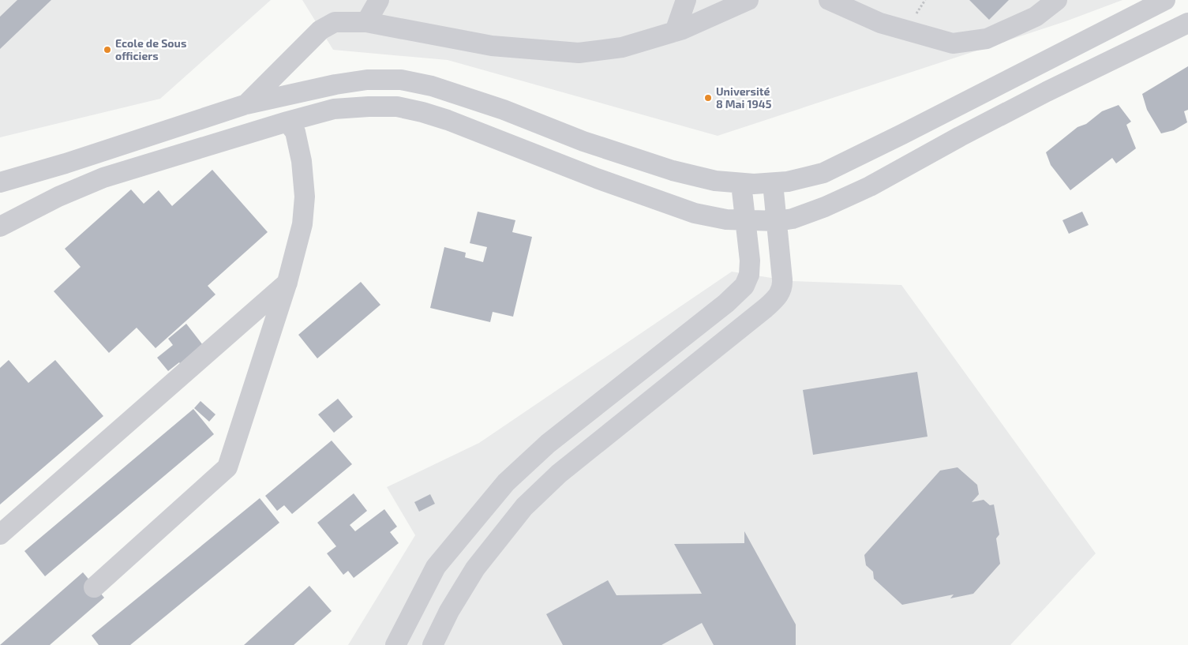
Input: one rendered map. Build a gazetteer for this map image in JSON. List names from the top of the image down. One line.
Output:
{"places":["Ecole de Sous officiers","Université 8 Mai 1945"]}
